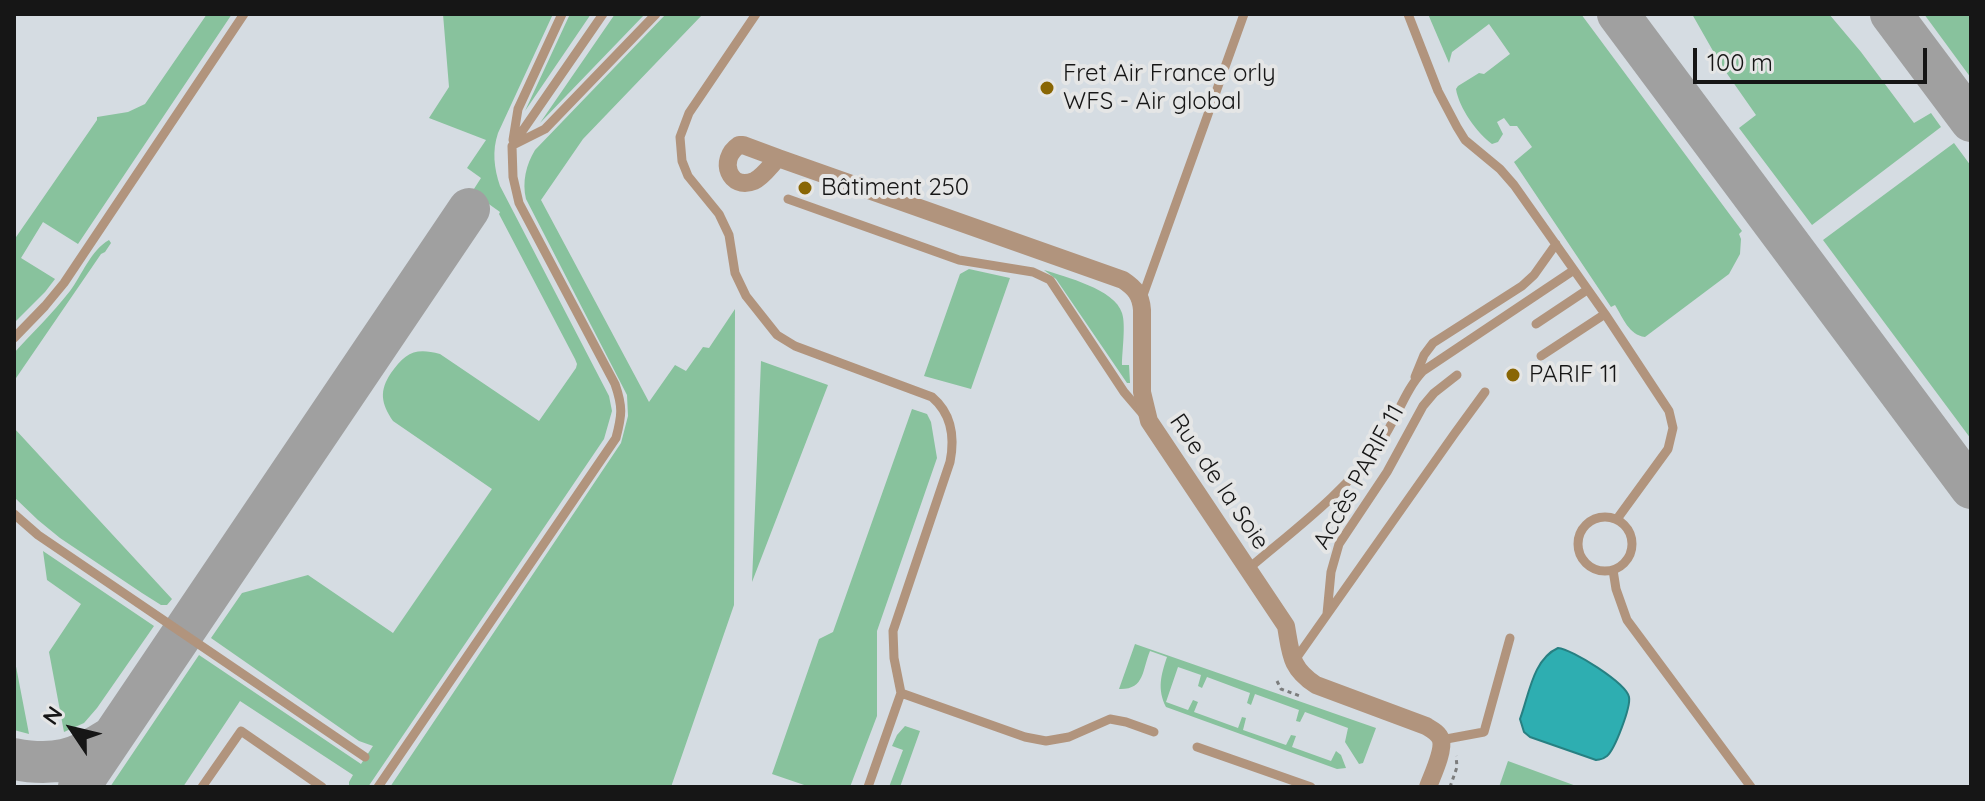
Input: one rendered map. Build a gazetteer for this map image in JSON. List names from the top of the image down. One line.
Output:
{"streets":{"street":["Rue de la Soie"],"lane":["Accès PARIF 11"]},"crossings":[["Accès PARIF 11","Rue de la Soie"]],"places":["Fret Air France orly WFS - Air global","Bâtiment 250","PARIF 11"],"scale_bar":"100 m","north":"top left"}
